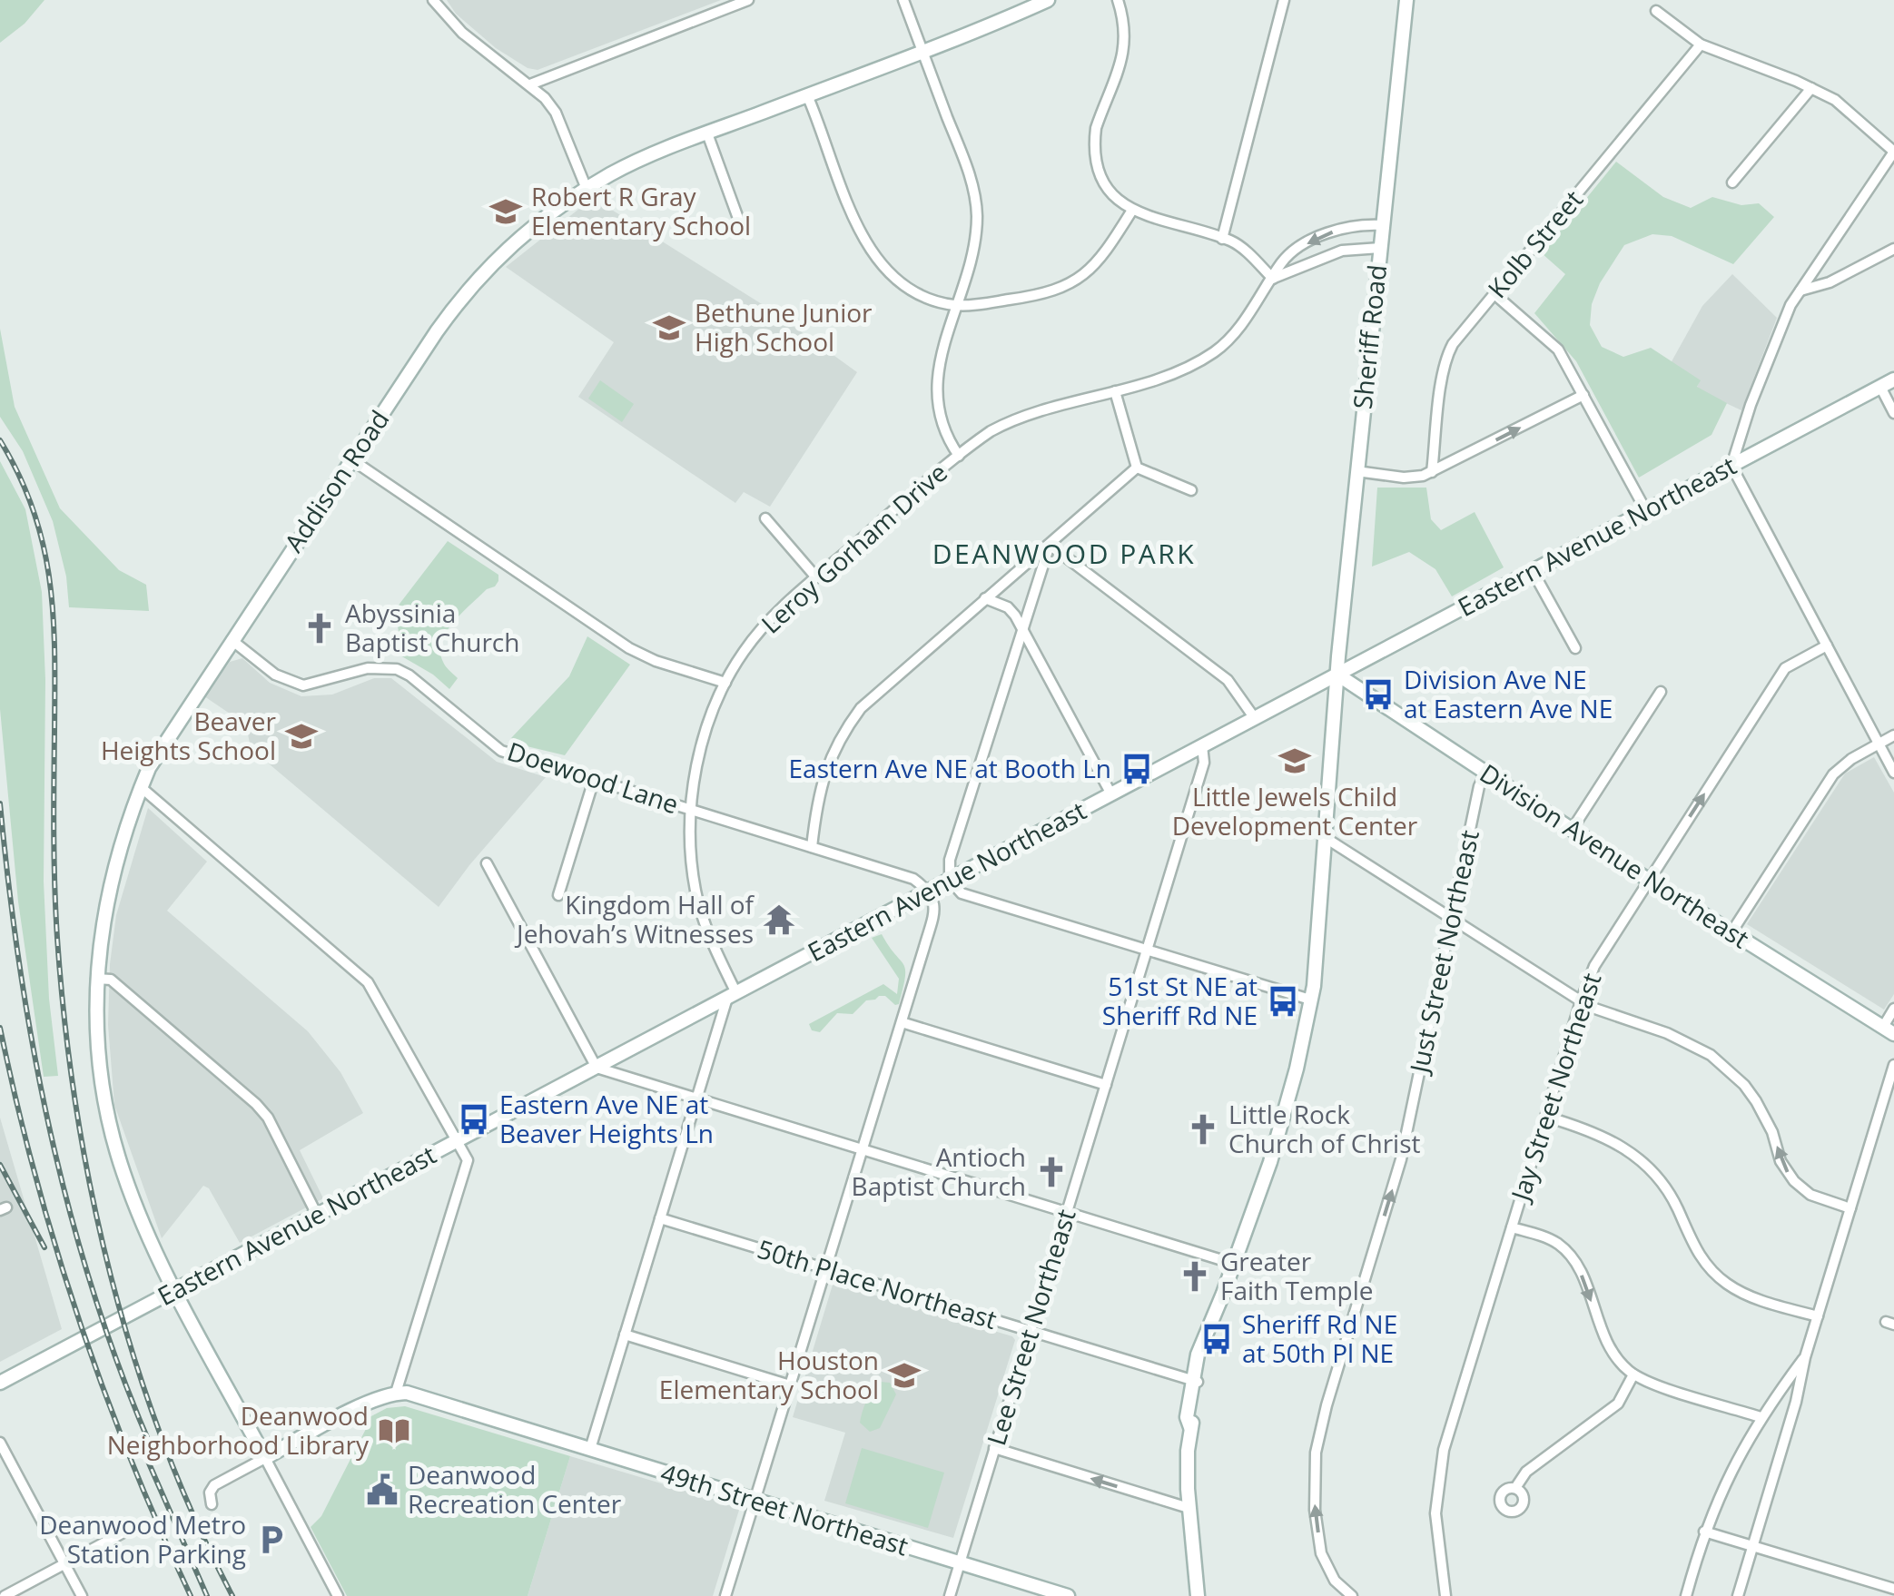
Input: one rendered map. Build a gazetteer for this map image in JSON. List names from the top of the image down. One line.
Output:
{"streets":{"main road":["Sheriff Road","Addison Road","Eastern Avenue Northeast","Division Avenue Northeast","49th Street Northeast"],"street":["Kolb Street","Leroy Gorham Drive","Doewood Lane","Just Street Northeast","Jay Street Northeast","50th Place Northeast","Lee Street Northeast"]},"crossings":[["Sheriff Road","Eastern Avenue Northeast"],["Sheriff Road","Leroy Gorham Drive"],["Sheriff Road","Division Avenue Northeast"],["Sheriff Road","50th Place Northeast"],["Addison Road","Eastern Avenue Northeast"],["Addison Road","Doewood Lane"],["Eastern Avenue Northeast","Leroy Gorham Drive"],["Eastern Avenue Northeast","Doewood Lane"],["Eastern Avenue Northeast","Division Avenue Northeast"],["Eastern Avenue Northeast","Lee Street Northeast"],["Leroy Gorham Drive","Doewood Lane"],["Division Avenue Northeast","Just Street Northeast"],["Division Avenue Northeast","Jay Street Northeast"],["50th Place Northeast","Lee Street Northeast"],["Lee Street Northeast","49th Street Northeast"]],"one_way":["Just Street Northeast"],"districts":["DEANWOOD PARK"],"places":{"school or university":["Robert R Gray Elementary School","Bethune Junior High School","Beaver Heights School","Little Jewels Child Development Center","Houston Elementary School"],"church":["Abyssinia Baptist Church","Little Rock Church of Christ","Antioch Baptist Church","Greater Faith Temple"],"bus stop":["Division Ave NE at Eastern Ave NE","Eastern Ave NE at Booth Ln","51st St NE at Sheriff Rd NE","Eastern Ave NE at Beaver Heights Ln","Sheriff Rd NE at 50th Pl NE"],"temple":["Kingdom Hall of Jehovah’s Witnesses"],"library":["Deanwood Neighborhood Library"],"public building":["Deanwood Recreation Center"],"parking":["Deanwood Metro Station Parking"]}}
